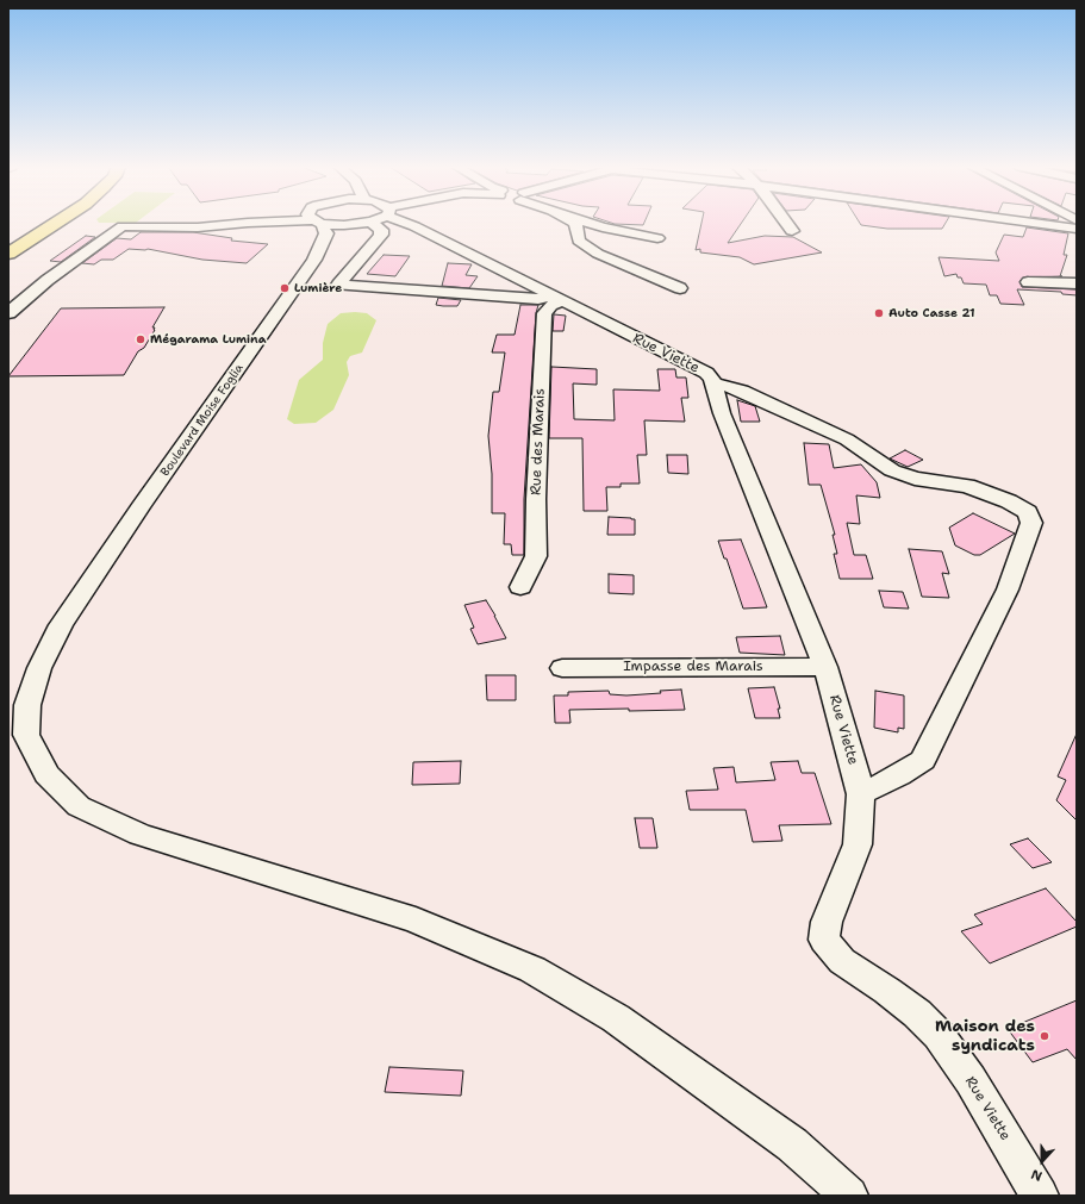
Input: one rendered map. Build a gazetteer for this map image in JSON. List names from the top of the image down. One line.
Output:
{"streets":{"street":["Rue Viette","Boulevard Moise Foglia","Rue des Marais","Impasse des Marais"]},"crossings":[["Rue Viette","Rue des Marais"],["Rue Viette","Impasse des Marais"]],"places":["Lumière","Auto Casse 21","Mégarama Lumina","Maison des syndicats"],"north":"bottom"}
